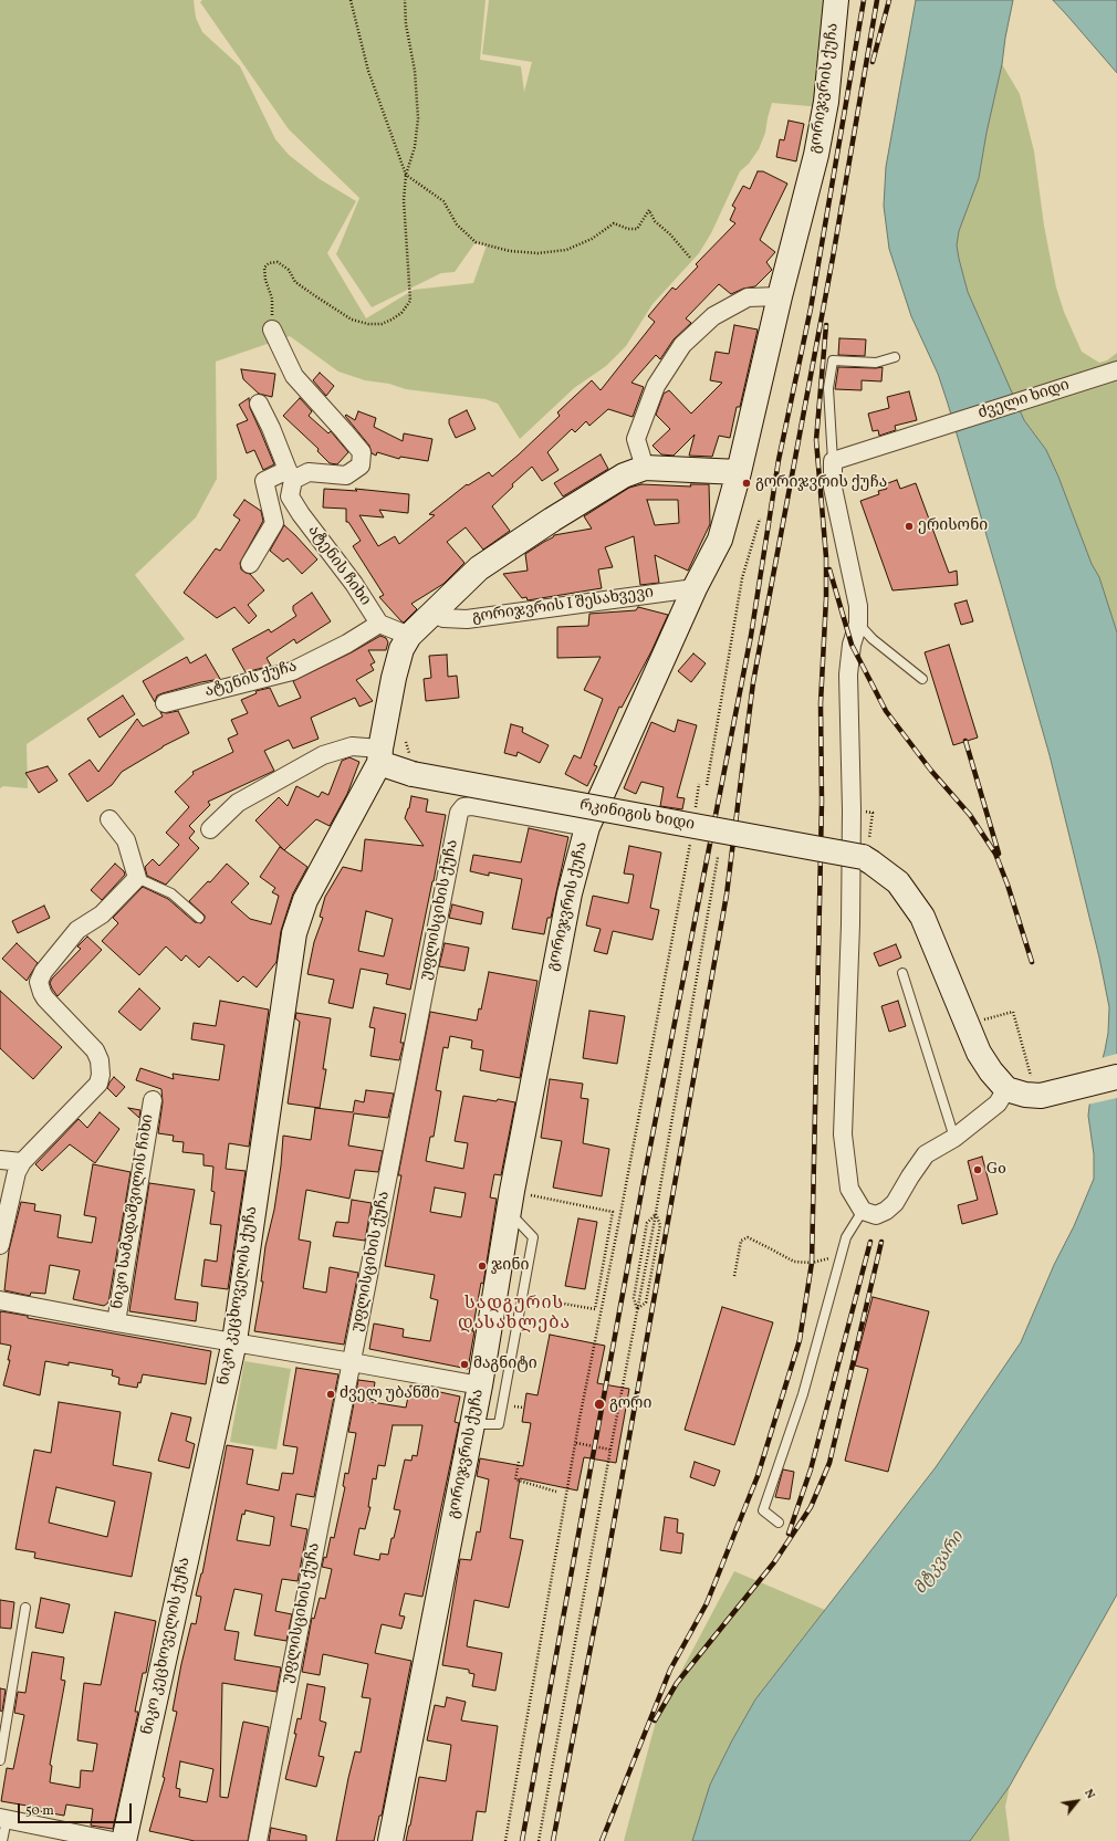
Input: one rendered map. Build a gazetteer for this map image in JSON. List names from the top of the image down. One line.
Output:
{"streets":{"main road":["გორიჯვრის ქუჩა","რკინიგის ხიდი","ნიკო კეცხოველის ქუჩა"],"street":["ძველი ხიდი","ატენის ჩიხი","გორიჯვრის I შესახვევი","ატენის ქუჩა","უფლისციხის ქუჩა","ნიკო სამადაშვილის ჩიხი"]},"crossings":[["გორიჯვრის ქუჩა","გორიჯვრის I შესახვევი"],["გორიჯვრის ქუჩა","უფლისციხის ქუჩა"],["გორიჯვრის ქუჩა","ნიკო კეცხოველის ქუჩა"],["ატენის ჩიხი","ატენის ქუჩა"],["ატენის ჩიხი","ნიკო კეცხოველის ქუჩა"],["გორიჯვრის I შესახვევი","ნიკო კეცხოველის ქუჩა"],["რკინიგის ხიდი","ნიკო კეცხოველის ქუჩა"]],"districts":["სადგურის დასახლება"],"water":["მტკვარი"],"places":["გორიჯვრის ქუჩა","ერისონი","Go","ჯინი","მაგნიტი","ძველ უბანში","გორი"],"scale_bar":"50 m","north":"top right"}
